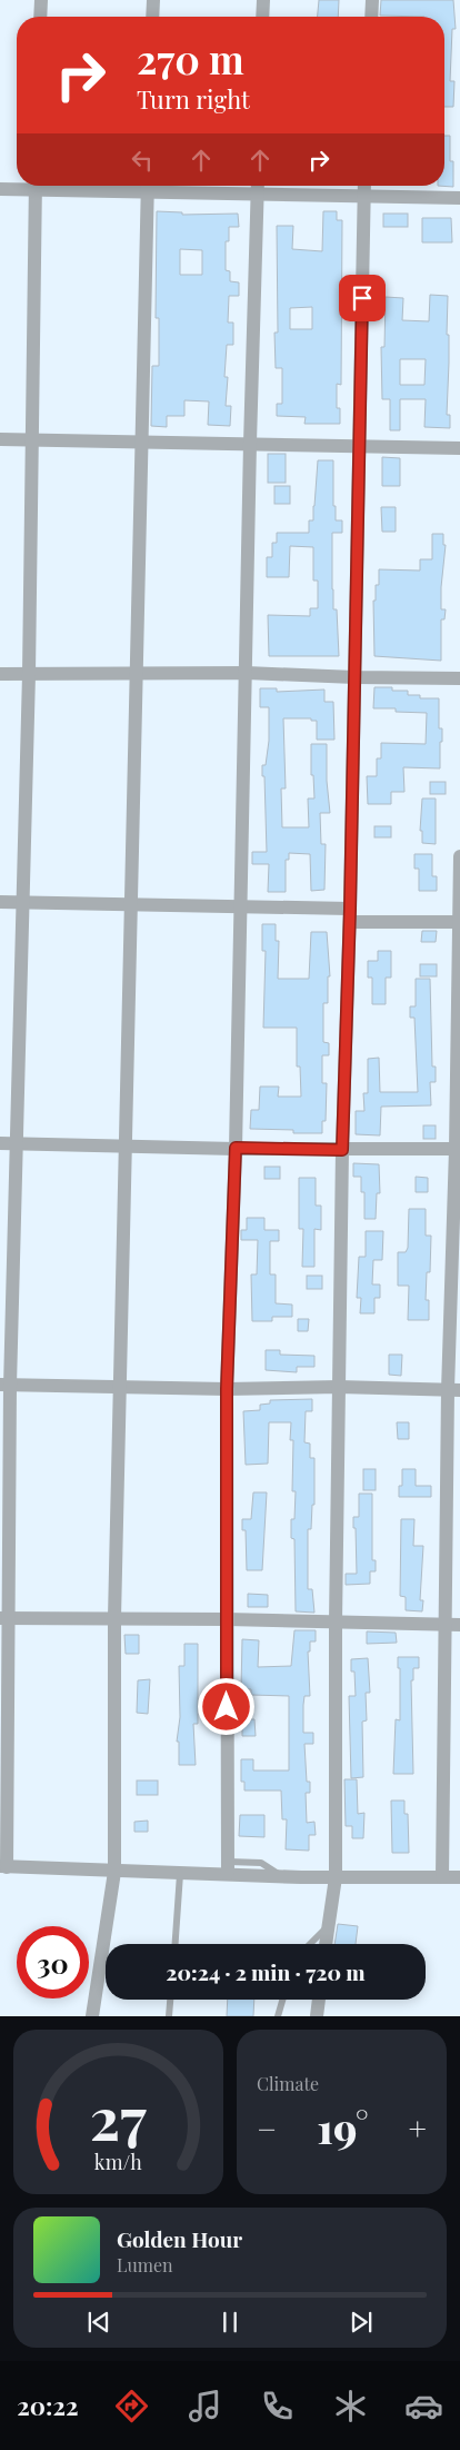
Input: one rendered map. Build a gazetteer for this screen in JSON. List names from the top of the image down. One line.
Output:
{"page":{"turn":["270 m","Turn right"],"limit":"30","trip":"20:24 · 2 min · 720 m","tile":"Climate","heat":["−","19°","+"],"song":["Golden Hour","Lumen"],"tabs":"20:22","gauge":["27","km/h"]}}
